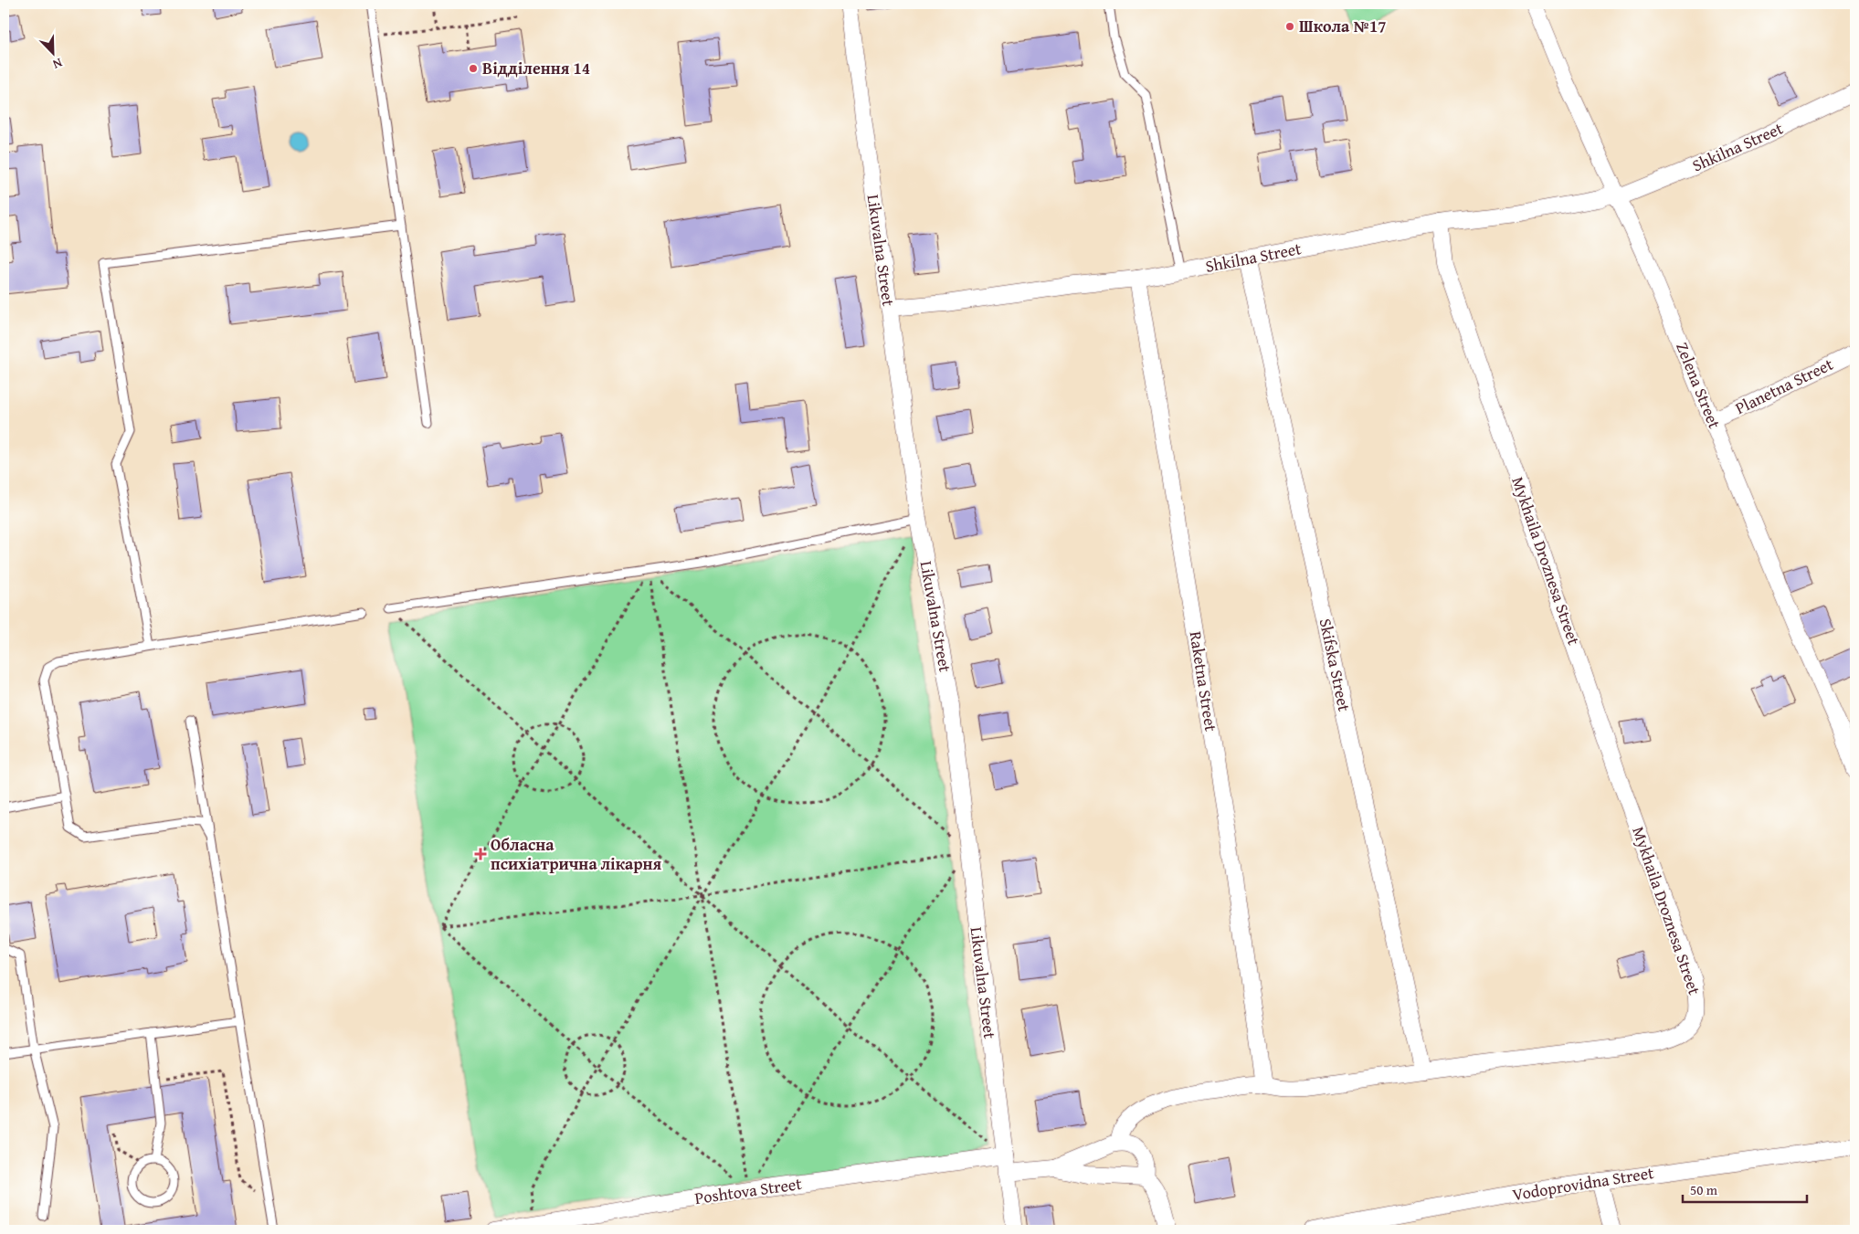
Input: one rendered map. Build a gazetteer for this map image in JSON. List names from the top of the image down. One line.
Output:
{"streets":{"street":["Shkilna Street","Likuvalna Street","Zelena Street","Planetna Street","Mykhaila Droznesa Street","Skifska Street","Raketna Street","Vodoprovidna Street","Poshtova Street"]},"crossings":[["Shkilna Street","Likuvalna Street"],["Shkilna Street","Zelena Street"],["Shkilna Street","Mykhaila Droznesa Street"],["Shkilna Street","Skifska Street"],["Shkilna Street","Raketna Street"],["Likuvalna Street","Poshtova Street"],["Zelena Street","Planetna Street"],["Mykhaila Droznesa Street","Skifska Street"],["Mykhaila Droznesa Street","Raketna Street"]],"places":{"other":["Школа №17","Відділення 14"],"health":["Обласна психіатрична лікарня"]},"scale_bar":"50 m","north":"bottom right"}
